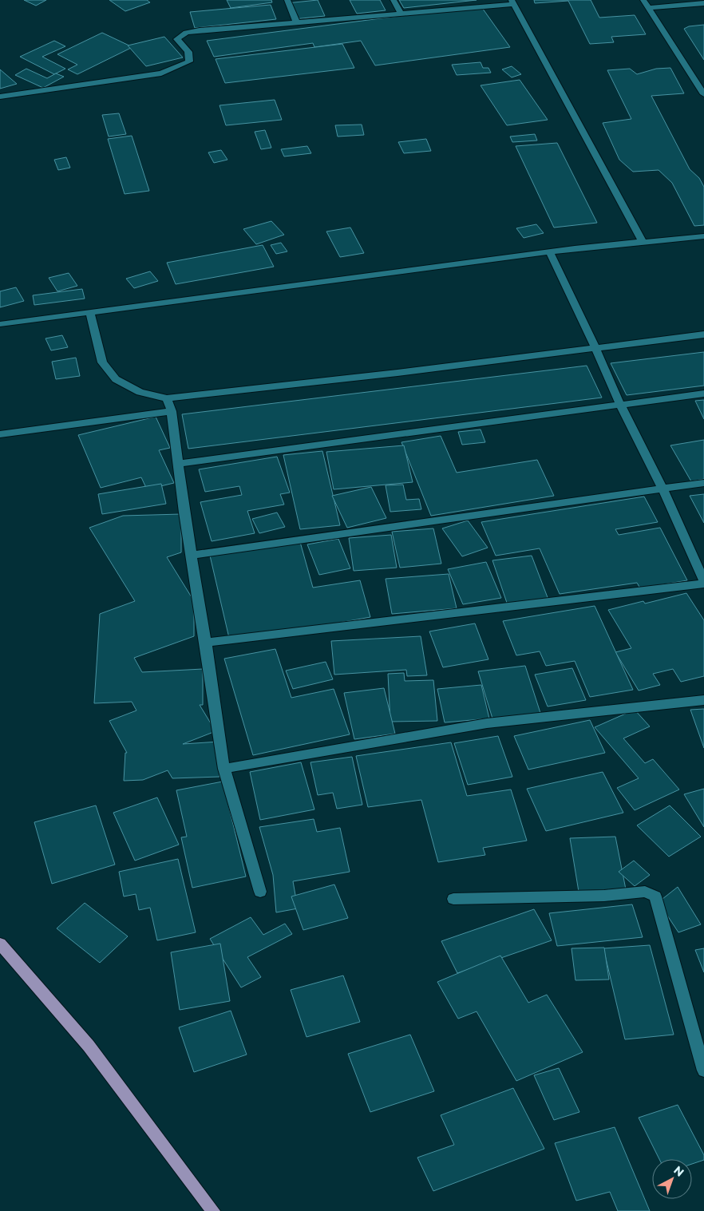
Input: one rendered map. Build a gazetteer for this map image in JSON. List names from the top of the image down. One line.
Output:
{"north":"top right"}
